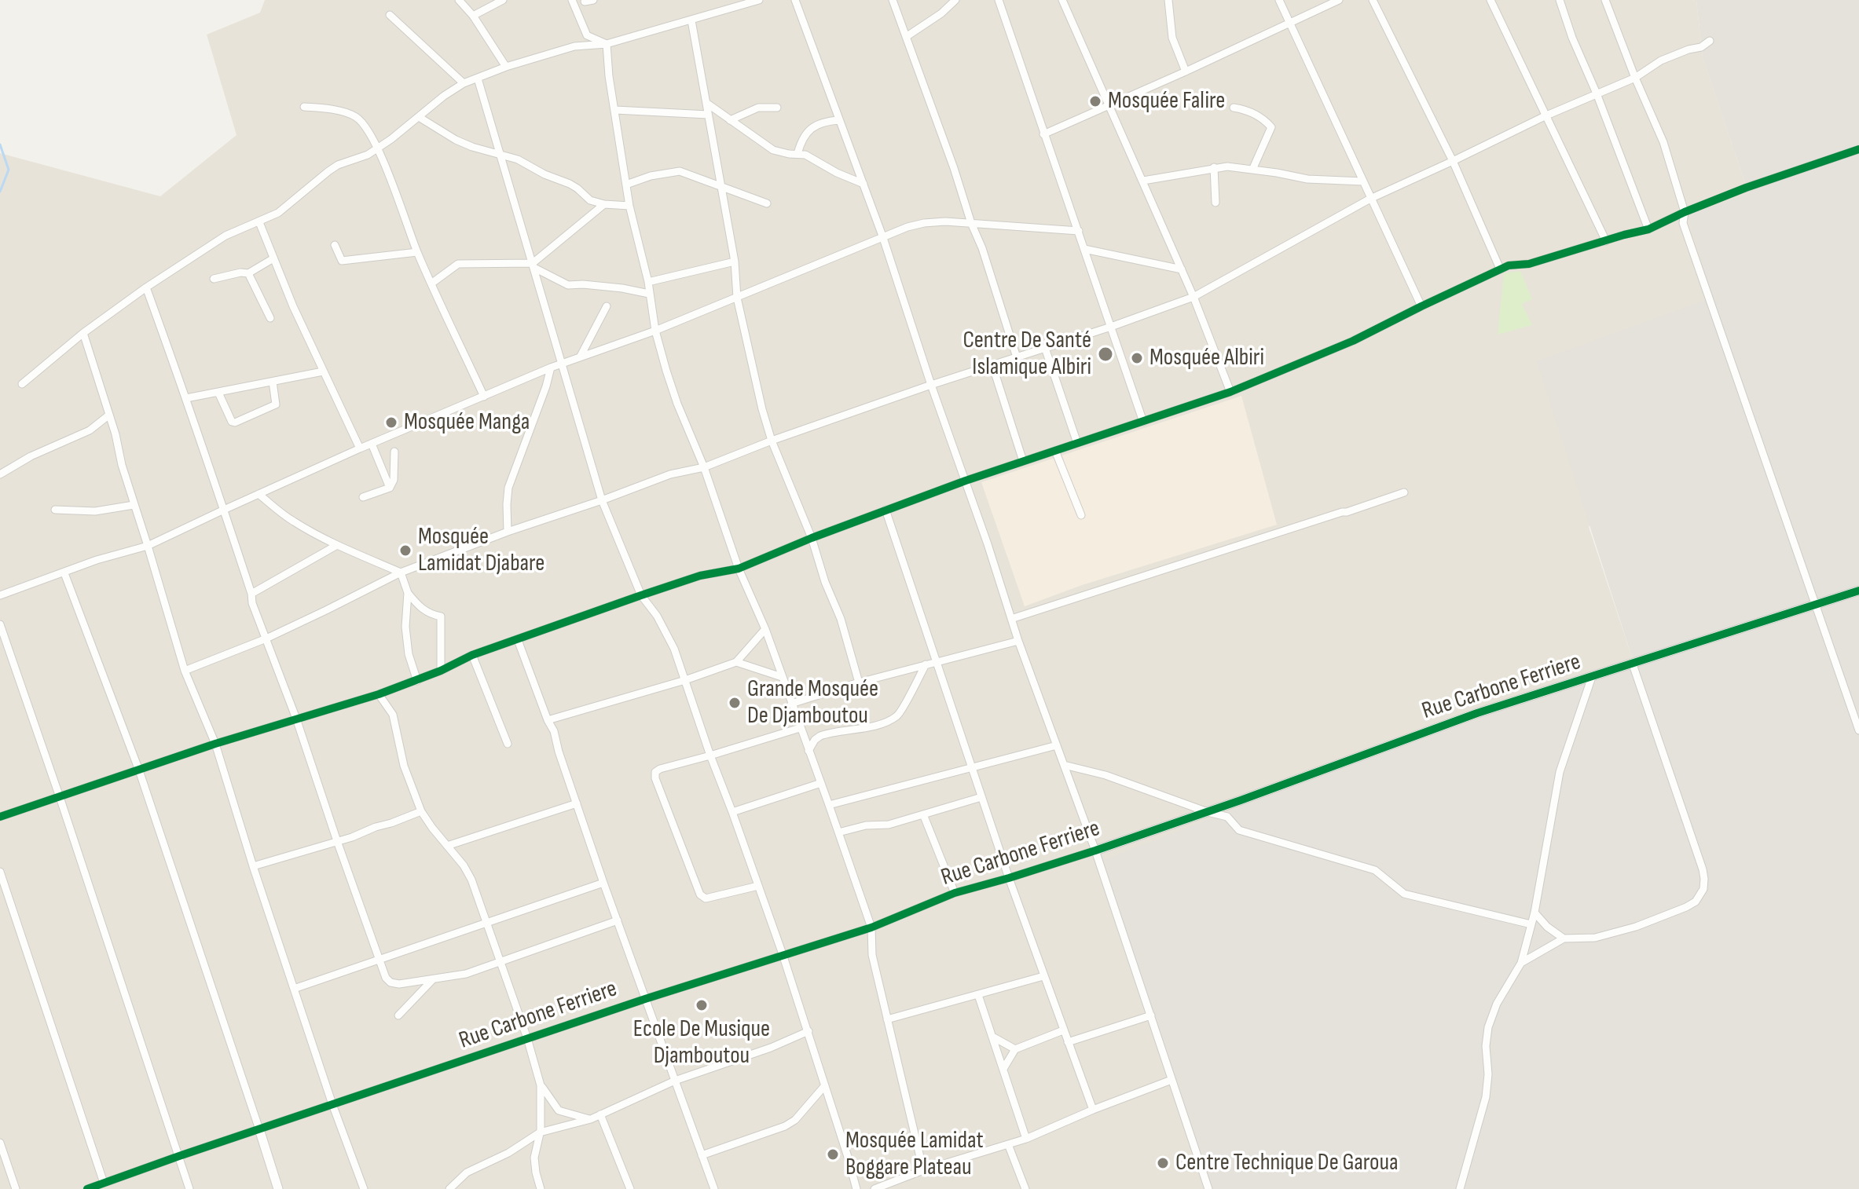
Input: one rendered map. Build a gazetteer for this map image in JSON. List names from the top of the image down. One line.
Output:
{"streets":{"street":["Rue Carbone Ferriere"]},"places":["Mosquée Falire","Centre De Santé Islamique Albiri","Mosquée Albiri","Mosquée Manga","Mosquée Lamidat Djabare","Grande Mosquée De Djamboutou","Ecole De Musique Djamboutou","Mosquée Lamidat Boggare Plateau","Centre Technique De Garoua"]}
